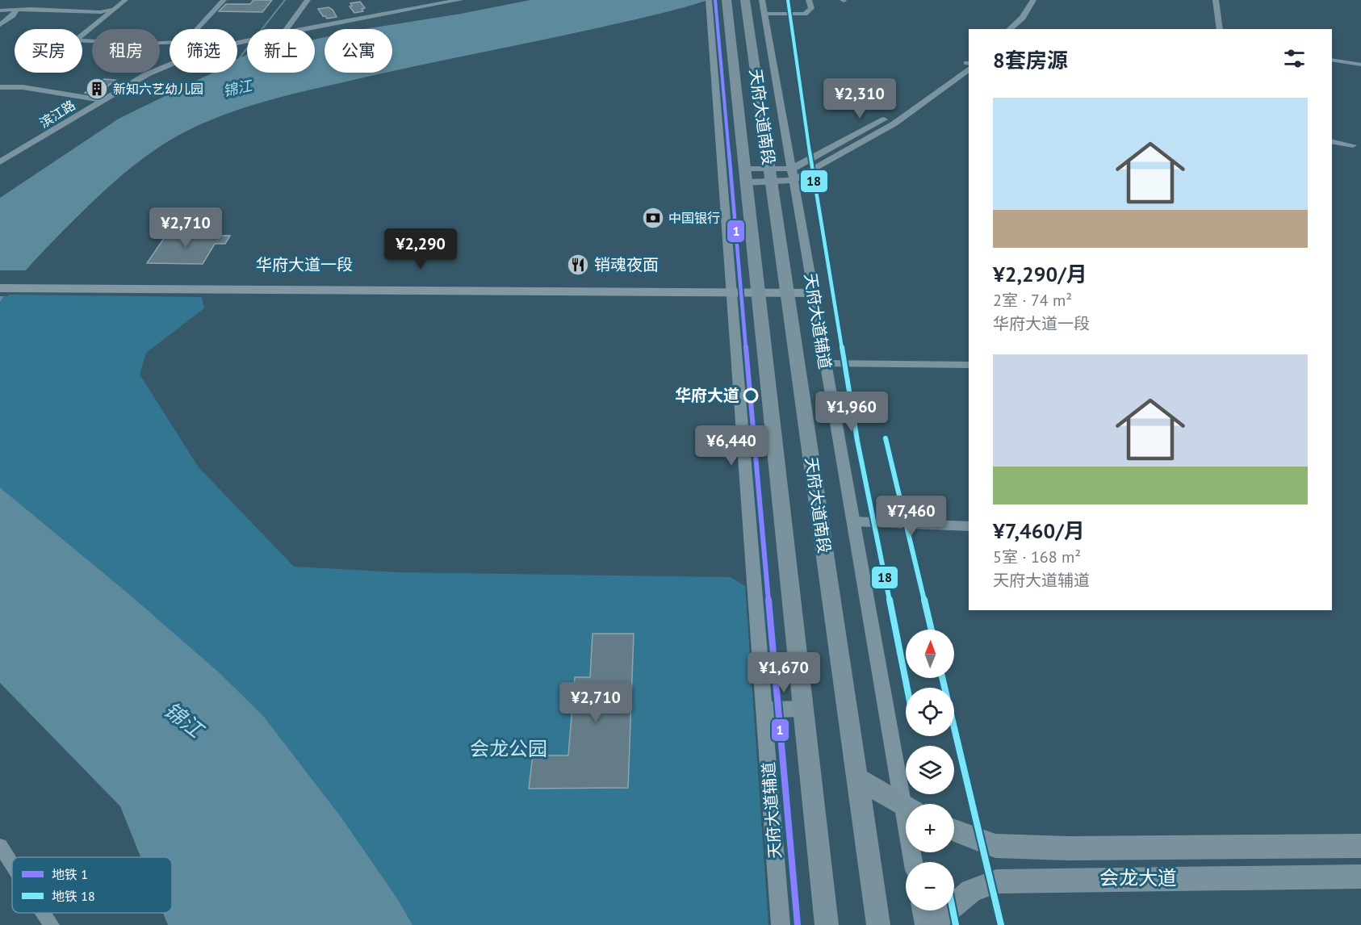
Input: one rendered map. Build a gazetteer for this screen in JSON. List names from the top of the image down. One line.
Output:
{"streets":{"main road":["天府大道南段","会龙大道"],"street":["滨江路","天府大道辅道"]},"water":["锦江"],"parks":["会龙公园"],"places":{"building":["新知六艺幼儿园"],"bank":["中国银行"],"restaurant":["销魂夜面"],"other":["华府大道"]},"lines":["metro line 1","metro line 18"],"legend":["地铁 1","地铁 18"],"north":"top","page":{"chip":["买房","租房","筛选","新上","公寓"],"heading":"8套房源","price":["¥2,310","¥2,710","¥2,290","¥1,960","¥6,440","¥7,460","¥1,670","¥2,710"],"list":[{"name":"¥2,290/月","note":"2室 · 74 m² · 华府大道一段"},{"name":"¥7,460/月","note":"5室 · 168 m² · 天府大道辅道"}],"map_buttons":["+","−"]}}
